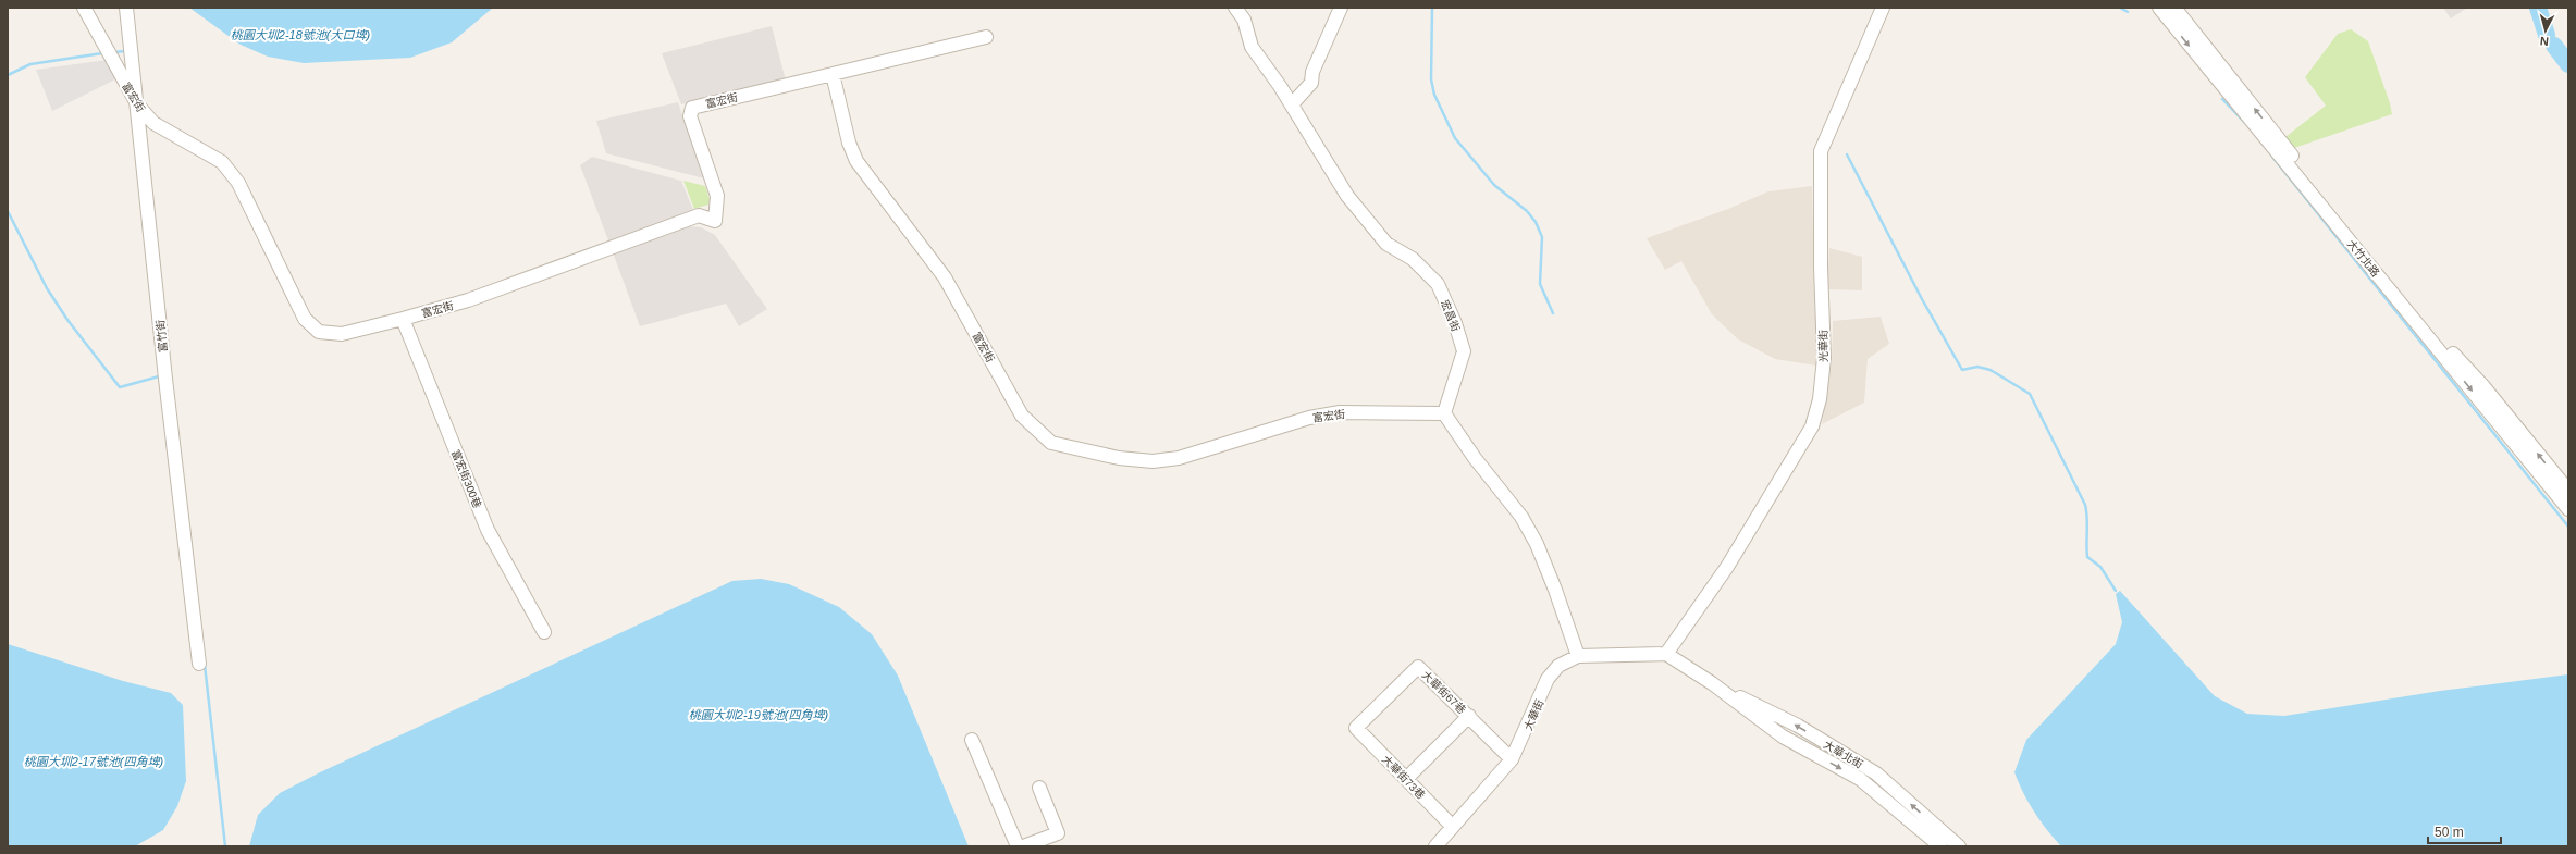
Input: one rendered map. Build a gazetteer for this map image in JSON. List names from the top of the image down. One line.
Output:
{"streets":{"street":["富宏街","大竹北路","宏昌街","富竹街","光華街","富宏街300巷","大華街67巷","大華街","大華北街","大華街73巷"]},"crossings":[["富宏街","宏昌街"],["富宏街","富竹街"],["富宏街","富宏街300巷"],["光華街","大華街"],["光華街","大華北街"],["大華街67巷","大華街"],["大華街67巷","大華街73巷"],["大華街","大華北街"],["大華街","大華街73巷"]],"water":["桃園大圳2-18號池(大口埤)","桃園大圳2-19號池(四角埤)","桃園大圳2-17號池(四角埤)"],"scale_bar":"50 m","north":"bottom"}
